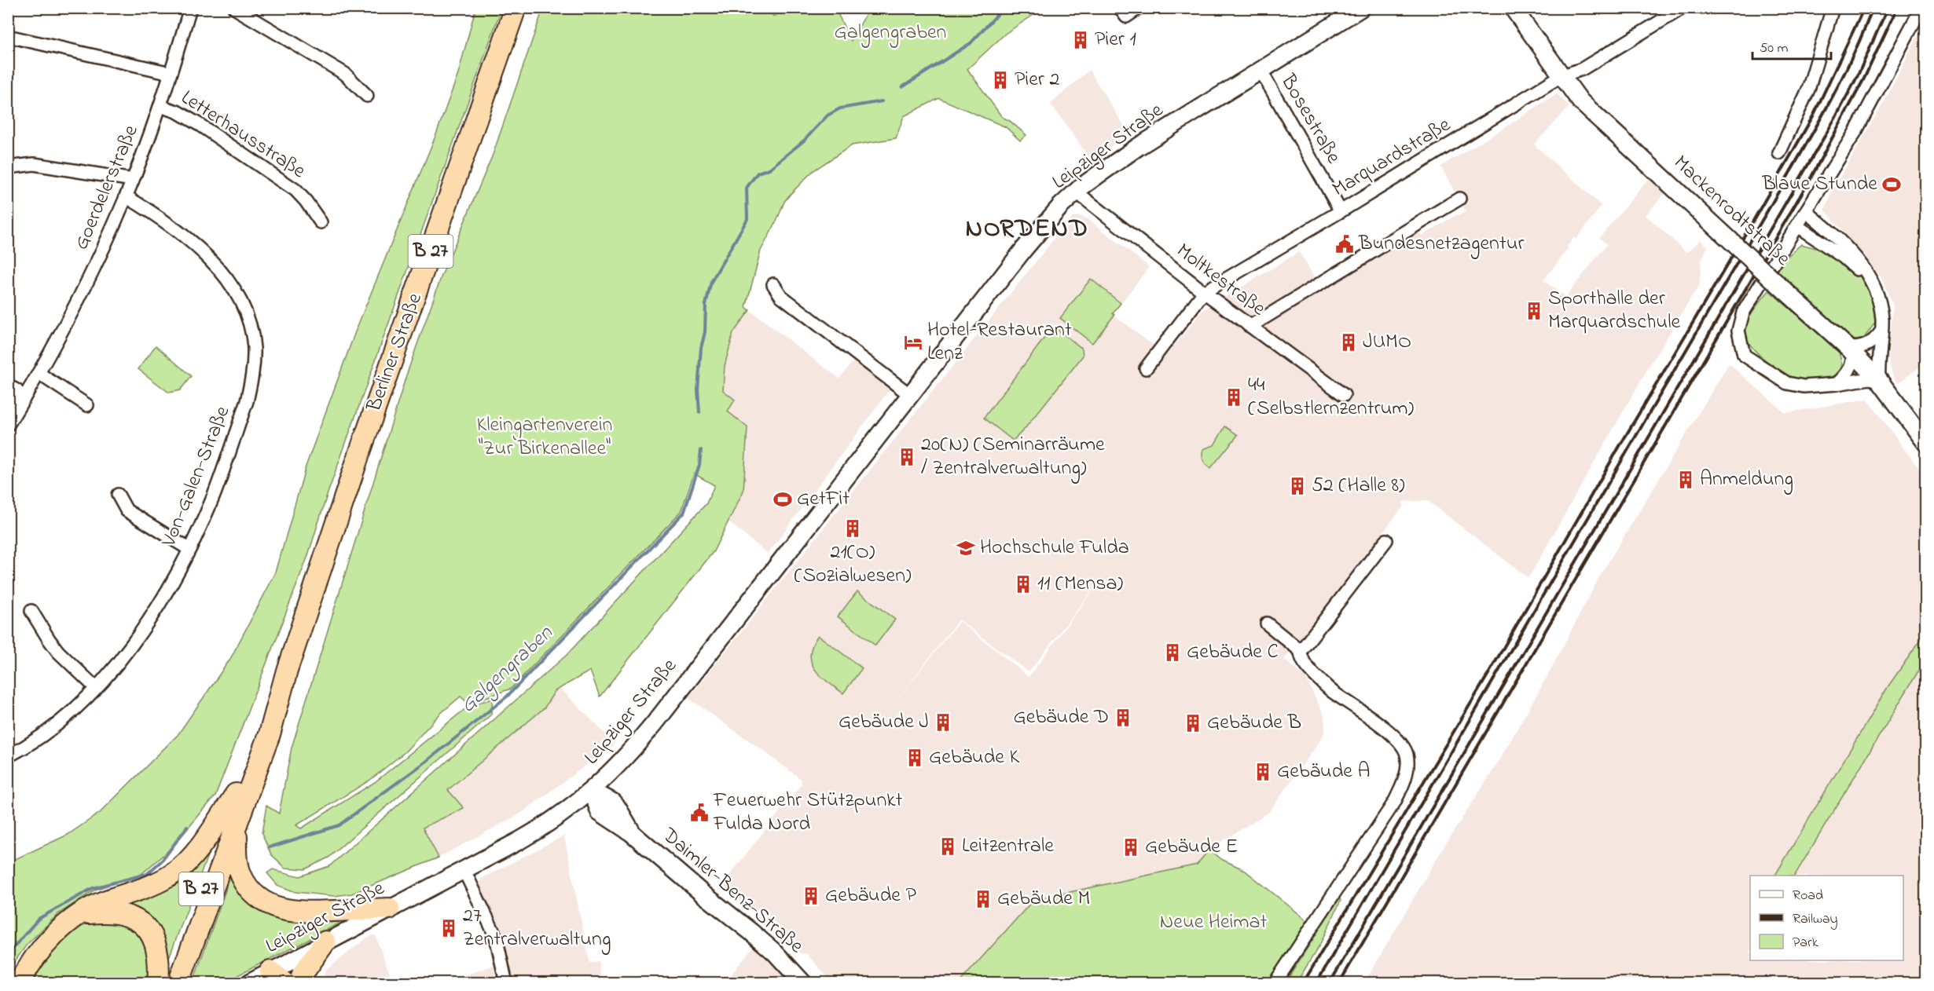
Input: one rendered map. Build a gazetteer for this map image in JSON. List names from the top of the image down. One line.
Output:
{"streets":{"highway":["B 27","Berliner Straße"],"main road":["Leipziger Straße","Mackenrodtstraße","Daimler-Benz-Straße"],"street":["Bosestraße","Letterhausstraße","Marquardstraße","Goerdelerstraße","Moltkestraße","Von-Galen-Straße"]},"crossings":[["Bosestraße","Leipziger Straße"],["Bosestraße","Marquardstraße"],["Letterhausstraße","Goerdelerstraße"],["Leipziger Straße","Moltkestraße"],["Leipziger Straße","Daimler-Benz-Straße"],["Marquardstraße","Mackenrodtstraße"],["Marquardstraße","Moltkestraße"],["Goerdelerstraße","Von-Galen-Straße"],["B 27","Berliner Straße"]],"districts":["NORDEND"],"water":["Galgengraben"],"parks":["Galgengraben","Kleingartenverein \"Zur Birkenallee\"","Neue Heimat"],"places":{"building":["Pier 1","Pier 2","Sporthalle der Marquardschule","JUMO","44 (Selbstlernzentrum)","20(N) (Seminarräume / Zentralverwaltung)","Anmeldung","52 (Halle 8)","21(O) (Sozialwesen)","11 (Mensa)","Gebäude C","Gebäude D","Gebäude J","Gebäude B","Gebäude K","Gebäude A","Leitzentrale","Gebäude E","Gebäude P","Gebäude M","27 Zentralverwaltung"],"sports":["Blaue Stunde","GetFit"],"public building":["Bundesnetzagentur","Feuerwehr Stützpunkt Fulda Nord"],"hotel":["Hotel-Restaurant Lenz"],"school or university":["Hochschule Fulda"]},"legend":["Road","Railway","Park"],"scale_bar":"50 m"}
